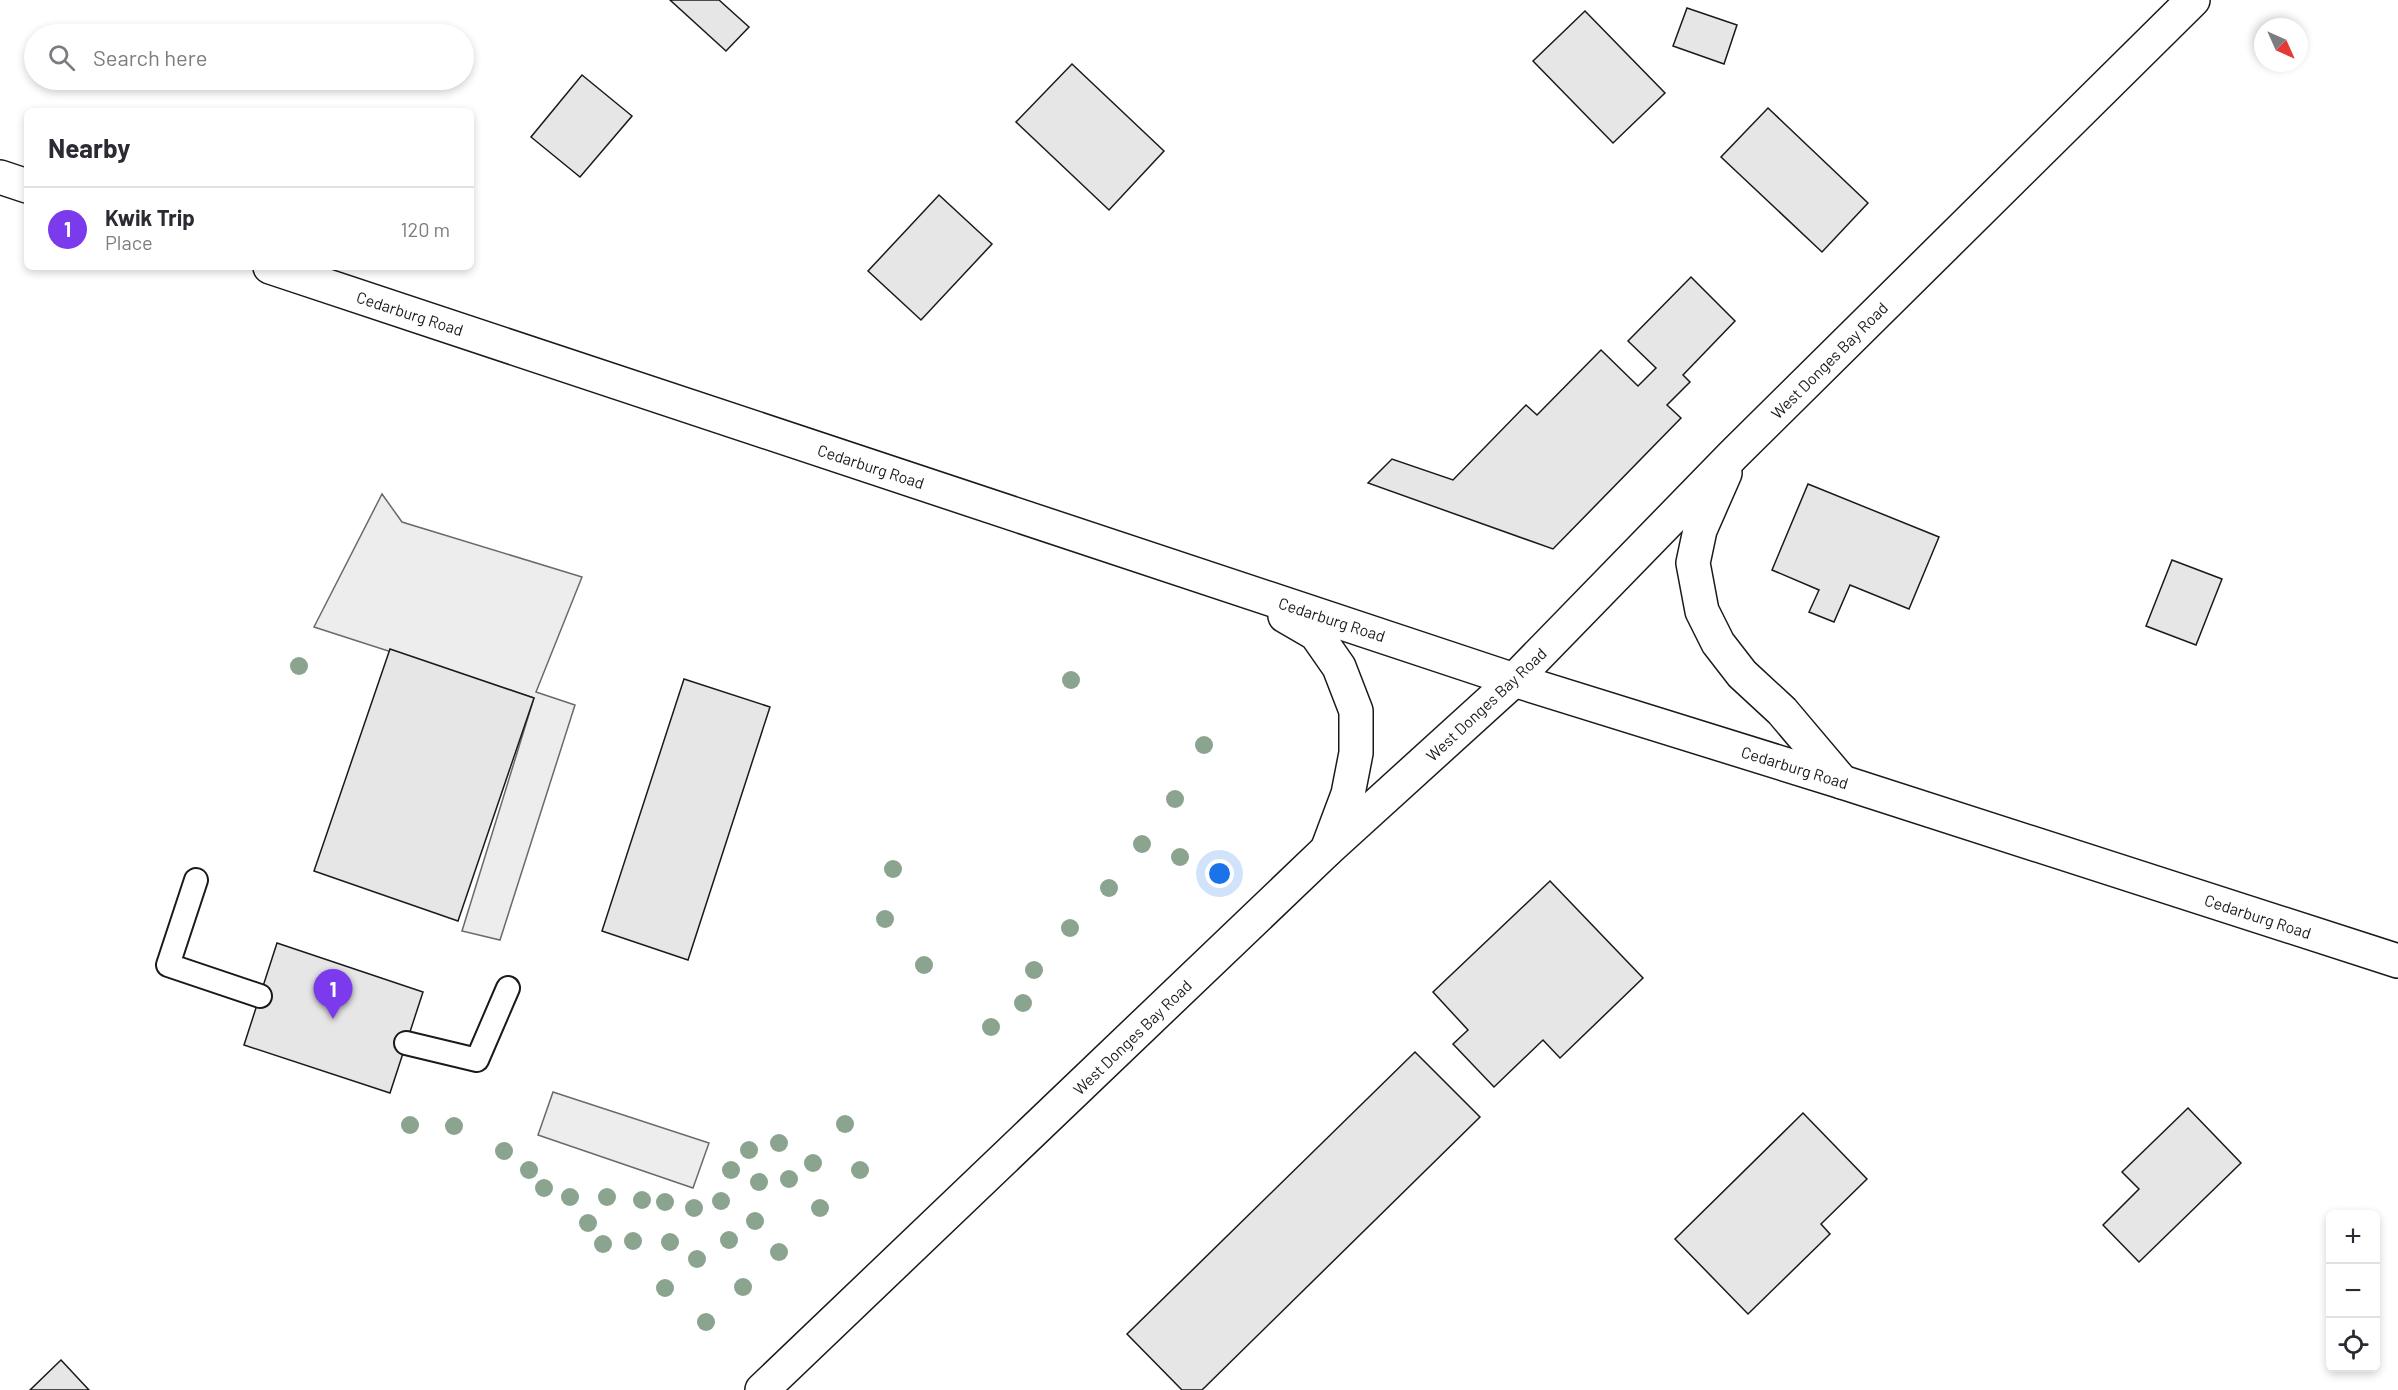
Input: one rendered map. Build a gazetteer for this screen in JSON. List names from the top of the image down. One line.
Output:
{"streets":{"main road":["Cedarburg Road","West Donges Bay Road"]},"crossings":[["Cedarburg Road","West Donges Bay Road"]],"north":"bottom right","page":{"search":"Search here","heading":"Nearby","list":[{"mark":"1","name":"Kwik Trip","note":"Place","value":"120 m"}],"pins":"1","map_buttons":["+","−"]}}
